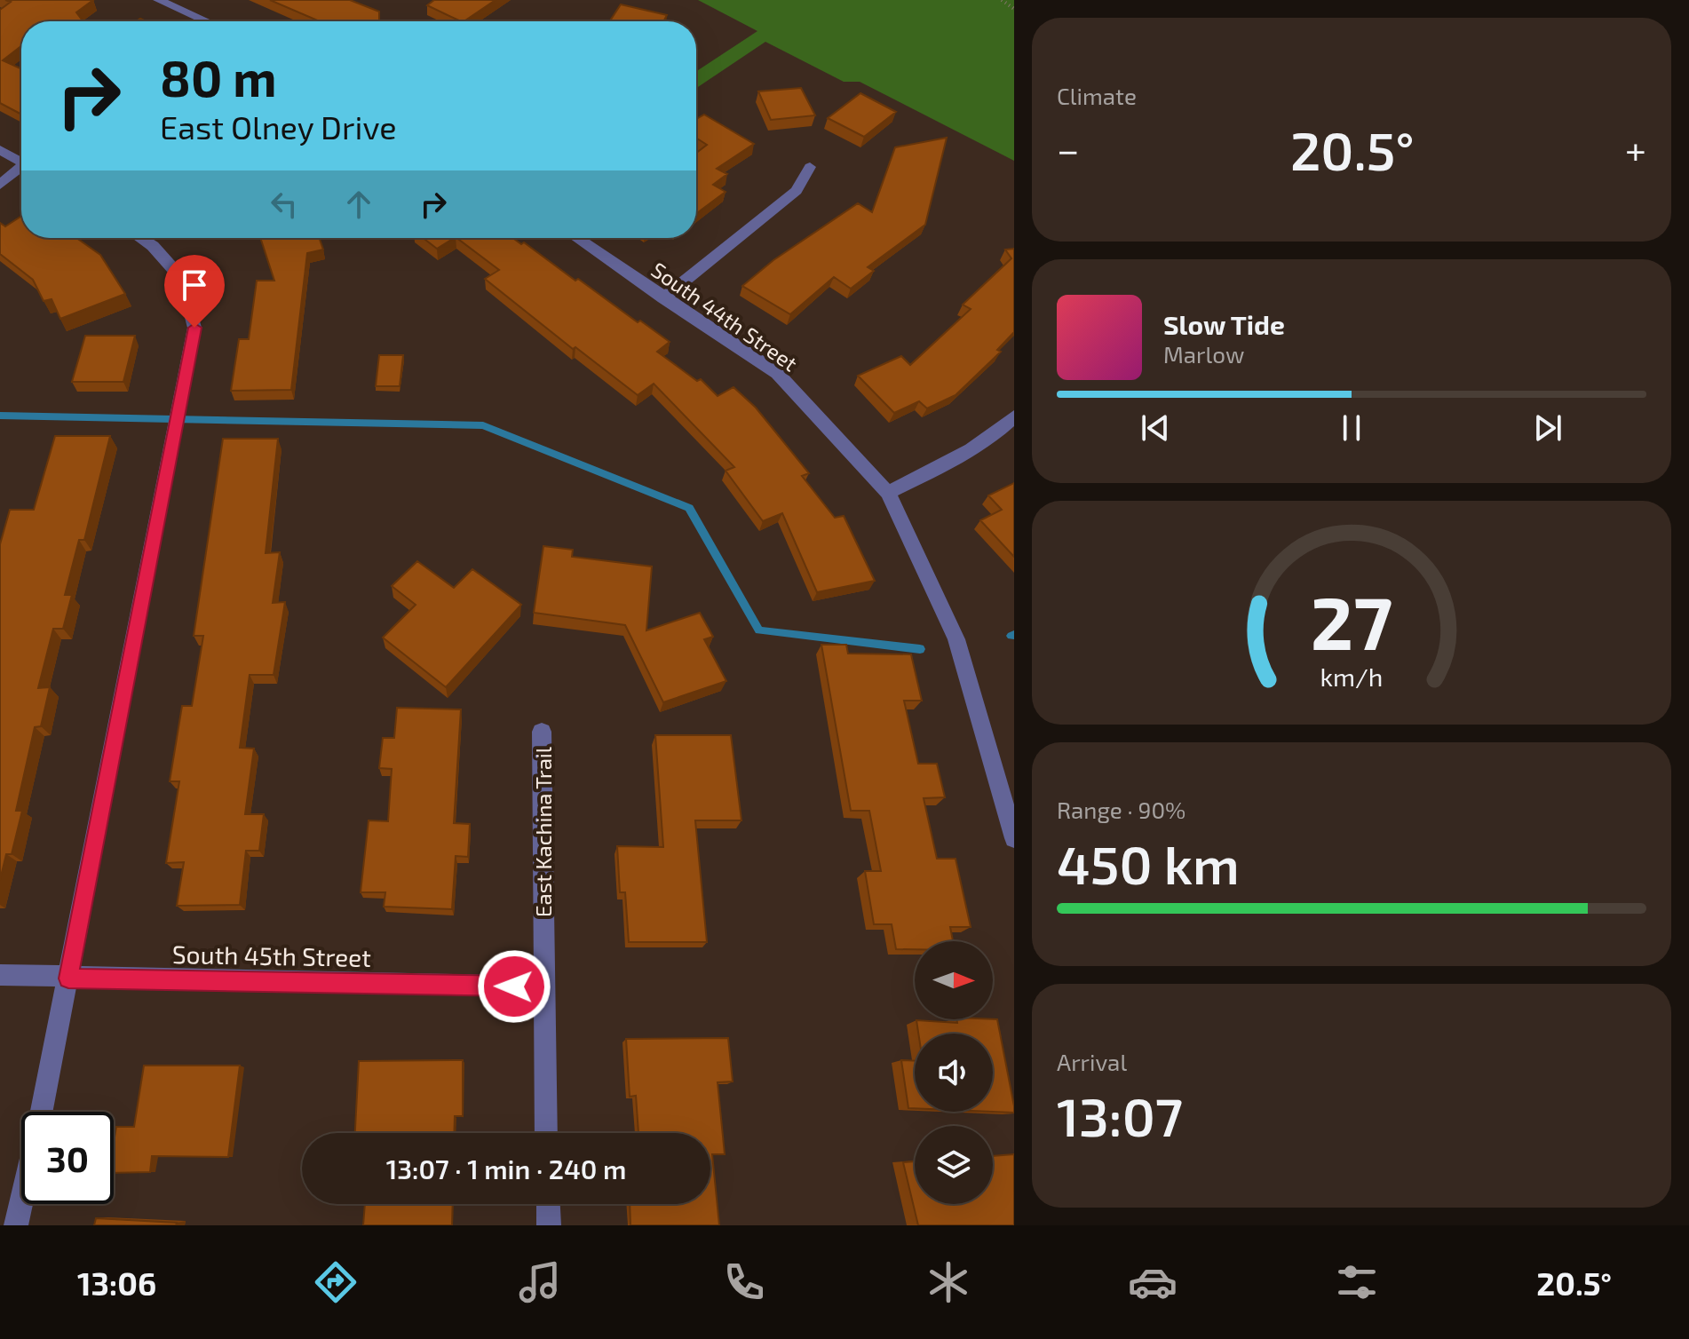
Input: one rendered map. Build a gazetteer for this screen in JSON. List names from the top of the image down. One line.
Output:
{"streets":{"street":["South 44th Street","East Kachina Trail","South 45th Street"]},"crossings":[["East Kachina Trail","South 45th Street"]],"north":"right","page":{"tile":["Climate",["Range · 90%","450 km"],["Arrival","13:07"]],"turn":["80 m","East Olney Drive"],"heat":["−","20.5°","+"],"song":["Slow Tide","Marlow"],"limit":"30","trip":"13:07 · 1 min · 240 m","tabs":["13:06","20.5°"],"gauge":["27","km/h"]}}
